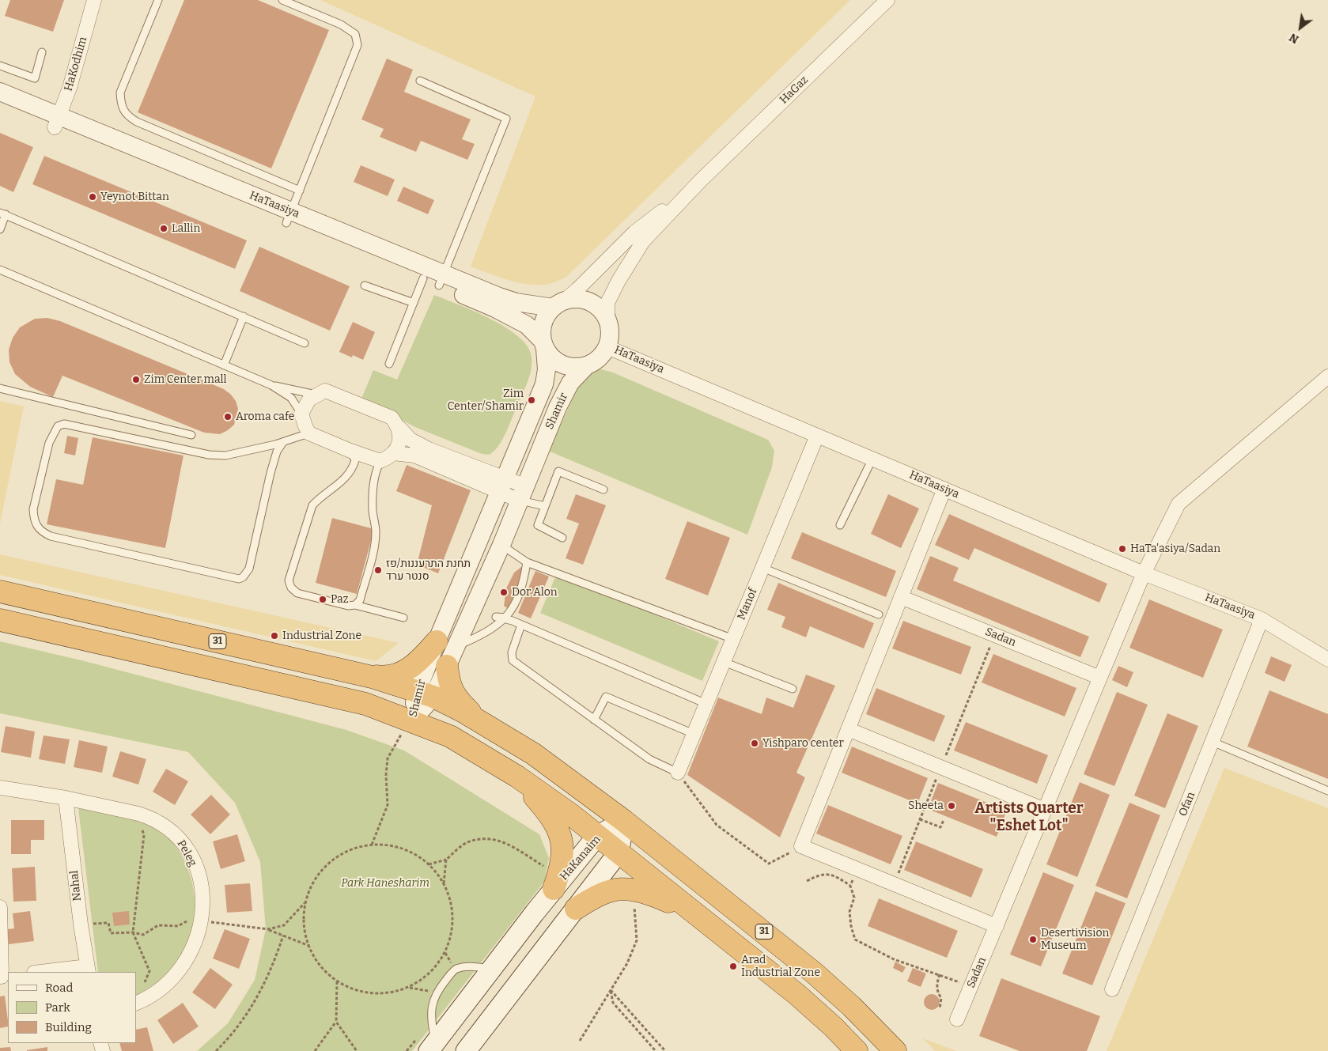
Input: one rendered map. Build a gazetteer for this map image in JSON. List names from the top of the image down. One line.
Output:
{"streets":{"highway":["31"],"main road":["HaKanaim"],"street":["HaKodhim","HaGaz","HaTaasiya","Shamir","Manof","Sadan","Ofan","Peleg","Nahal"]},"crossings":[["HaKodhim","HaTaasiya"],["HaGaz","HaTaasiya"],["HaGaz","Shamir"],["HaTaasiya","Shamir"],["HaTaasiya","Manof"],["HaTaasiya","Sadan"],["HaTaasiya","Ofan"],["Shamir","31"],["31","HaKanaim"],["Peleg","Nahal"]],"districts":["Artists Quarter \"Eshet Lot\""],"parks":["Park Hanesharim"],"places":["Yeynot Bittan","Lallin","Zim Center mall","Zim Center/Shamir","Aroma cafe","HaTa'asiya/Sadan","תחנת התרעננות/פז סנטר ערד","Dor Alon","Paz","Industrial Zone","Yishparo center","Sheeta","Desertivision Museum","Arad Industrial Zone"],"legend":["Road","Park","Building"],"north":"bottom left"}
